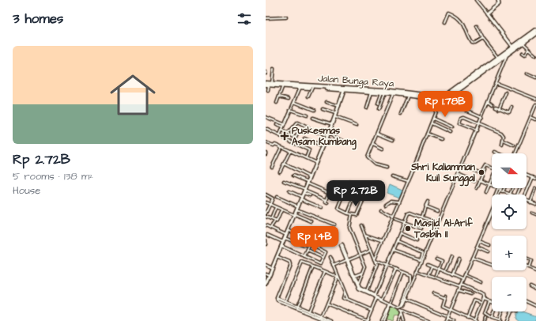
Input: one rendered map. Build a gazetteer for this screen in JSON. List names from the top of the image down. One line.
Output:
{"streets":{"main road":["Jalan Bunga Raya"]},"places":{"health":["Puskesmas Asam Kumbang"],"other":["Shri Kaliamman Kuil Sunggal","Masjid Al-Arif Tasbih II"]},"north":"right","page":{"heading":"3 homes","list":[{"name":"Rp 2.72B","note":"5 rooms · 138 m² · House"}],"price":["Rp 1.78B","Rp 2.72B","Rp 1.4B"],"map_buttons":["+","−"]}}
